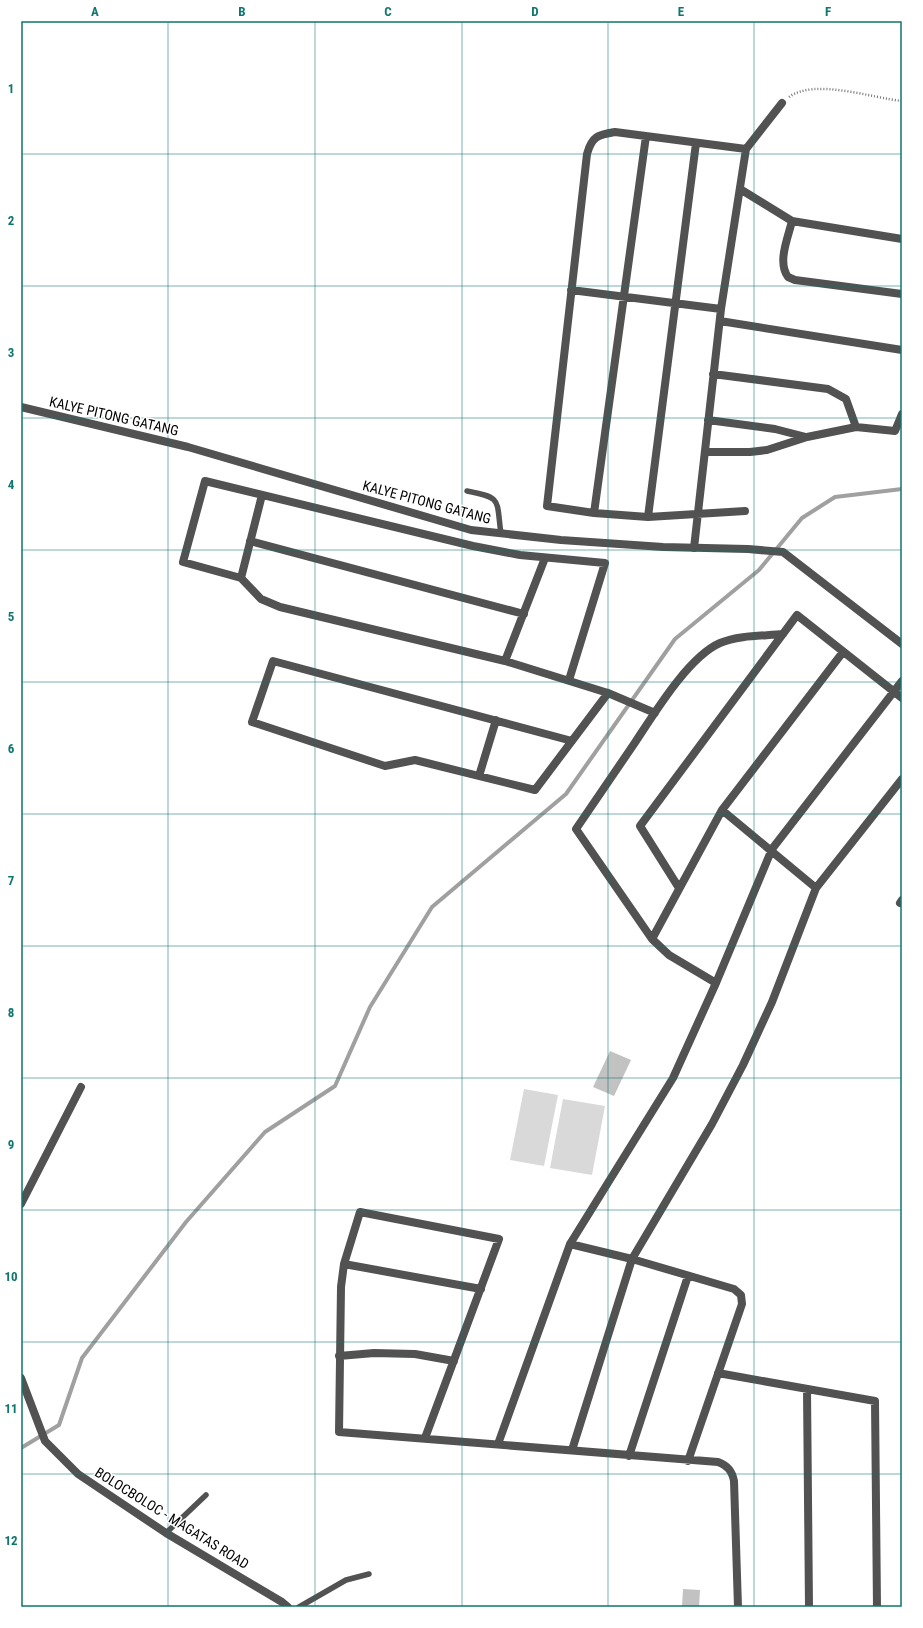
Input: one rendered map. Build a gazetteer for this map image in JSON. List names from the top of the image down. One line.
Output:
{"streets":{"street":["KALYE PITONG GATANG","BOLOCBOLOC - MAGATAS ROAD"]},"grid":{"columns":["A","B","C","D","E","F"],"rows":["1","2","3","4","5","6","7","8","9","10","11","12"]}}
